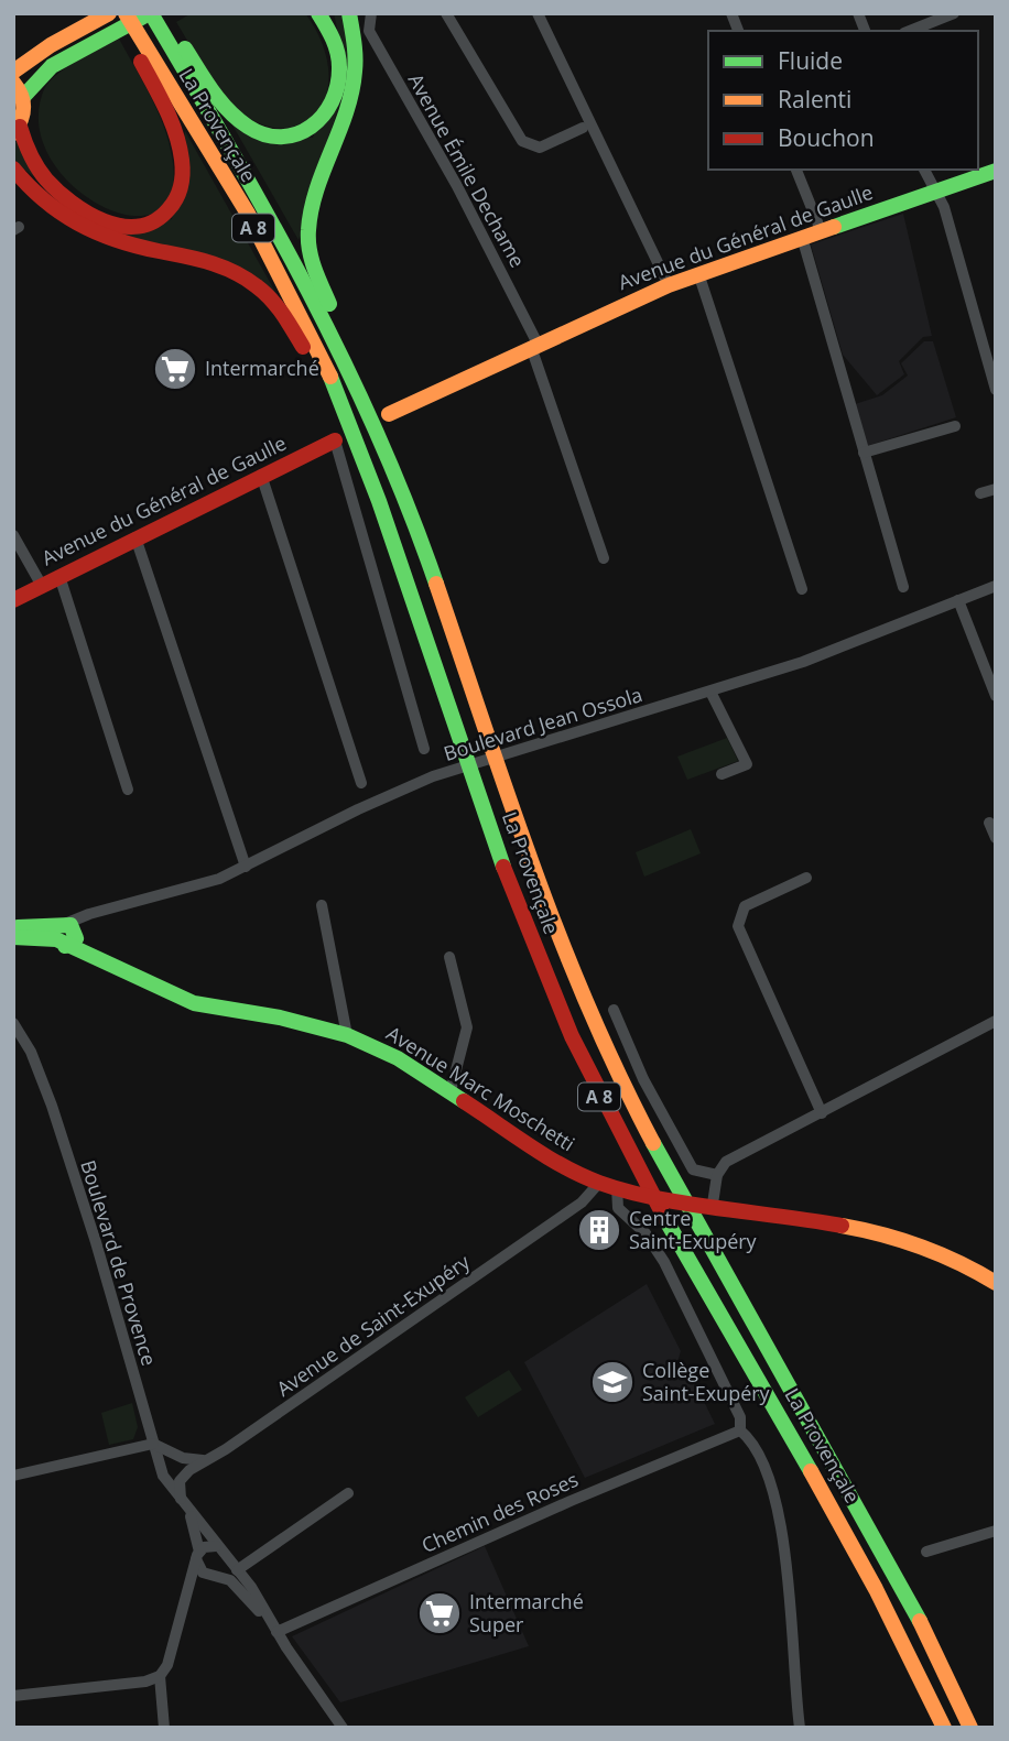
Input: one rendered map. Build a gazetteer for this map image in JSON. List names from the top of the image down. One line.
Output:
{"streets":{"main road":["La Provençale","A 8","Avenue du Général de Gaulle","Avenue Marc Moschetti"],"street":["Avenue Émile Dechame","Boulevard Jean Ossola","Boulevard de Provence","Avenue de Saint-Exupéry","Chemin des Roses"]},"crossings":[["Avenue Émile Dechame","Avenue du Général de Gaulle"],["Boulevard Jean Ossola","Avenue Marc Moschetti"],["Avenue Marc Moschetti","Avenue de Saint-Exupéry"],["Boulevard de Provence","Avenue de Saint-Exupéry"]],"places":{"supermarket":["Intermarché","Intermarché Super"],"building":["Centre Saint-Exupéry"],"school or university":["Collège Saint-Exupéry"]},"legend":["Fluide","Ralenti","Bouchon"]}
